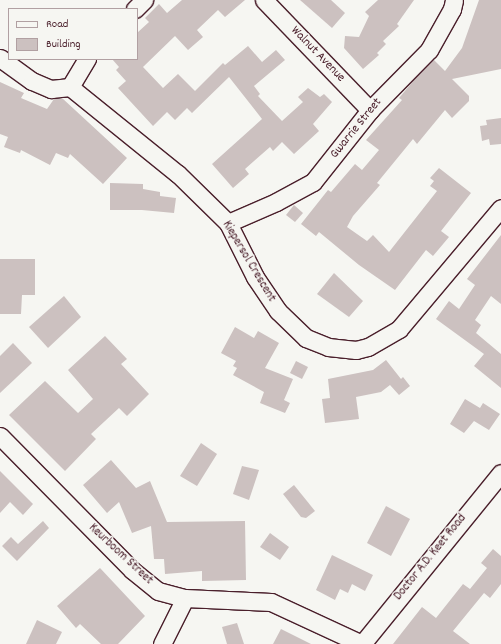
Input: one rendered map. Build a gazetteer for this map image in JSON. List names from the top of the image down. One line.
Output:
{"streets":{"street":["Walnut Avenue","Gwarrie Street","Kiepersol Crescent","Keurboom Street","Doctor A.D. Keet Road"]},"crossings":[["Walnut Avenue","Gwarrie Street"],["Gwarrie Street","Kiepersol Crescent"],["Keurboom Street","Doctor A.D. Keet Road"]],"legend":["Road","Building"]}
